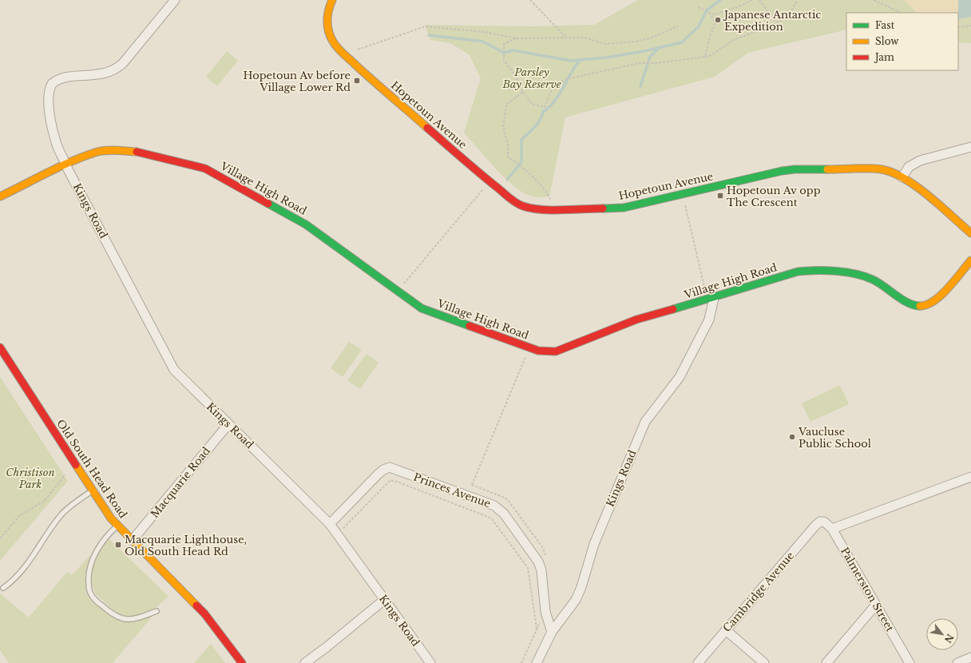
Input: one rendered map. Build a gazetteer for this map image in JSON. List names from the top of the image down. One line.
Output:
{"streets":{"street":["Hopetoun Avenue","Village High Road","Kings Road","Old South Head Road","Macquarie Road","Princes Avenue","Palmerston Street","Cambridge Avenue"]},"crossings":[["Village High Road","Kings Road"],["Kings Road","Macquarie Road"],["Kings Road","Princes Avenue"],["Old South Head Road","Macquarie Road"],["Palmerston Street","Cambridge Avenue"]],"parks":["Parsley Bay Reserve","Christison Park"],"places":{"other":["Japanese Antarctic Expedition","Vaucluse Public School"],"transit":["Hopetoun Av before Village Lower Rd","Hopetoun Av opp The Crescent","Macquarie Lighthouse, Old South Head Rd"]},"legend":["Fast","Slow","Jam"],"north":"bottom right"}
